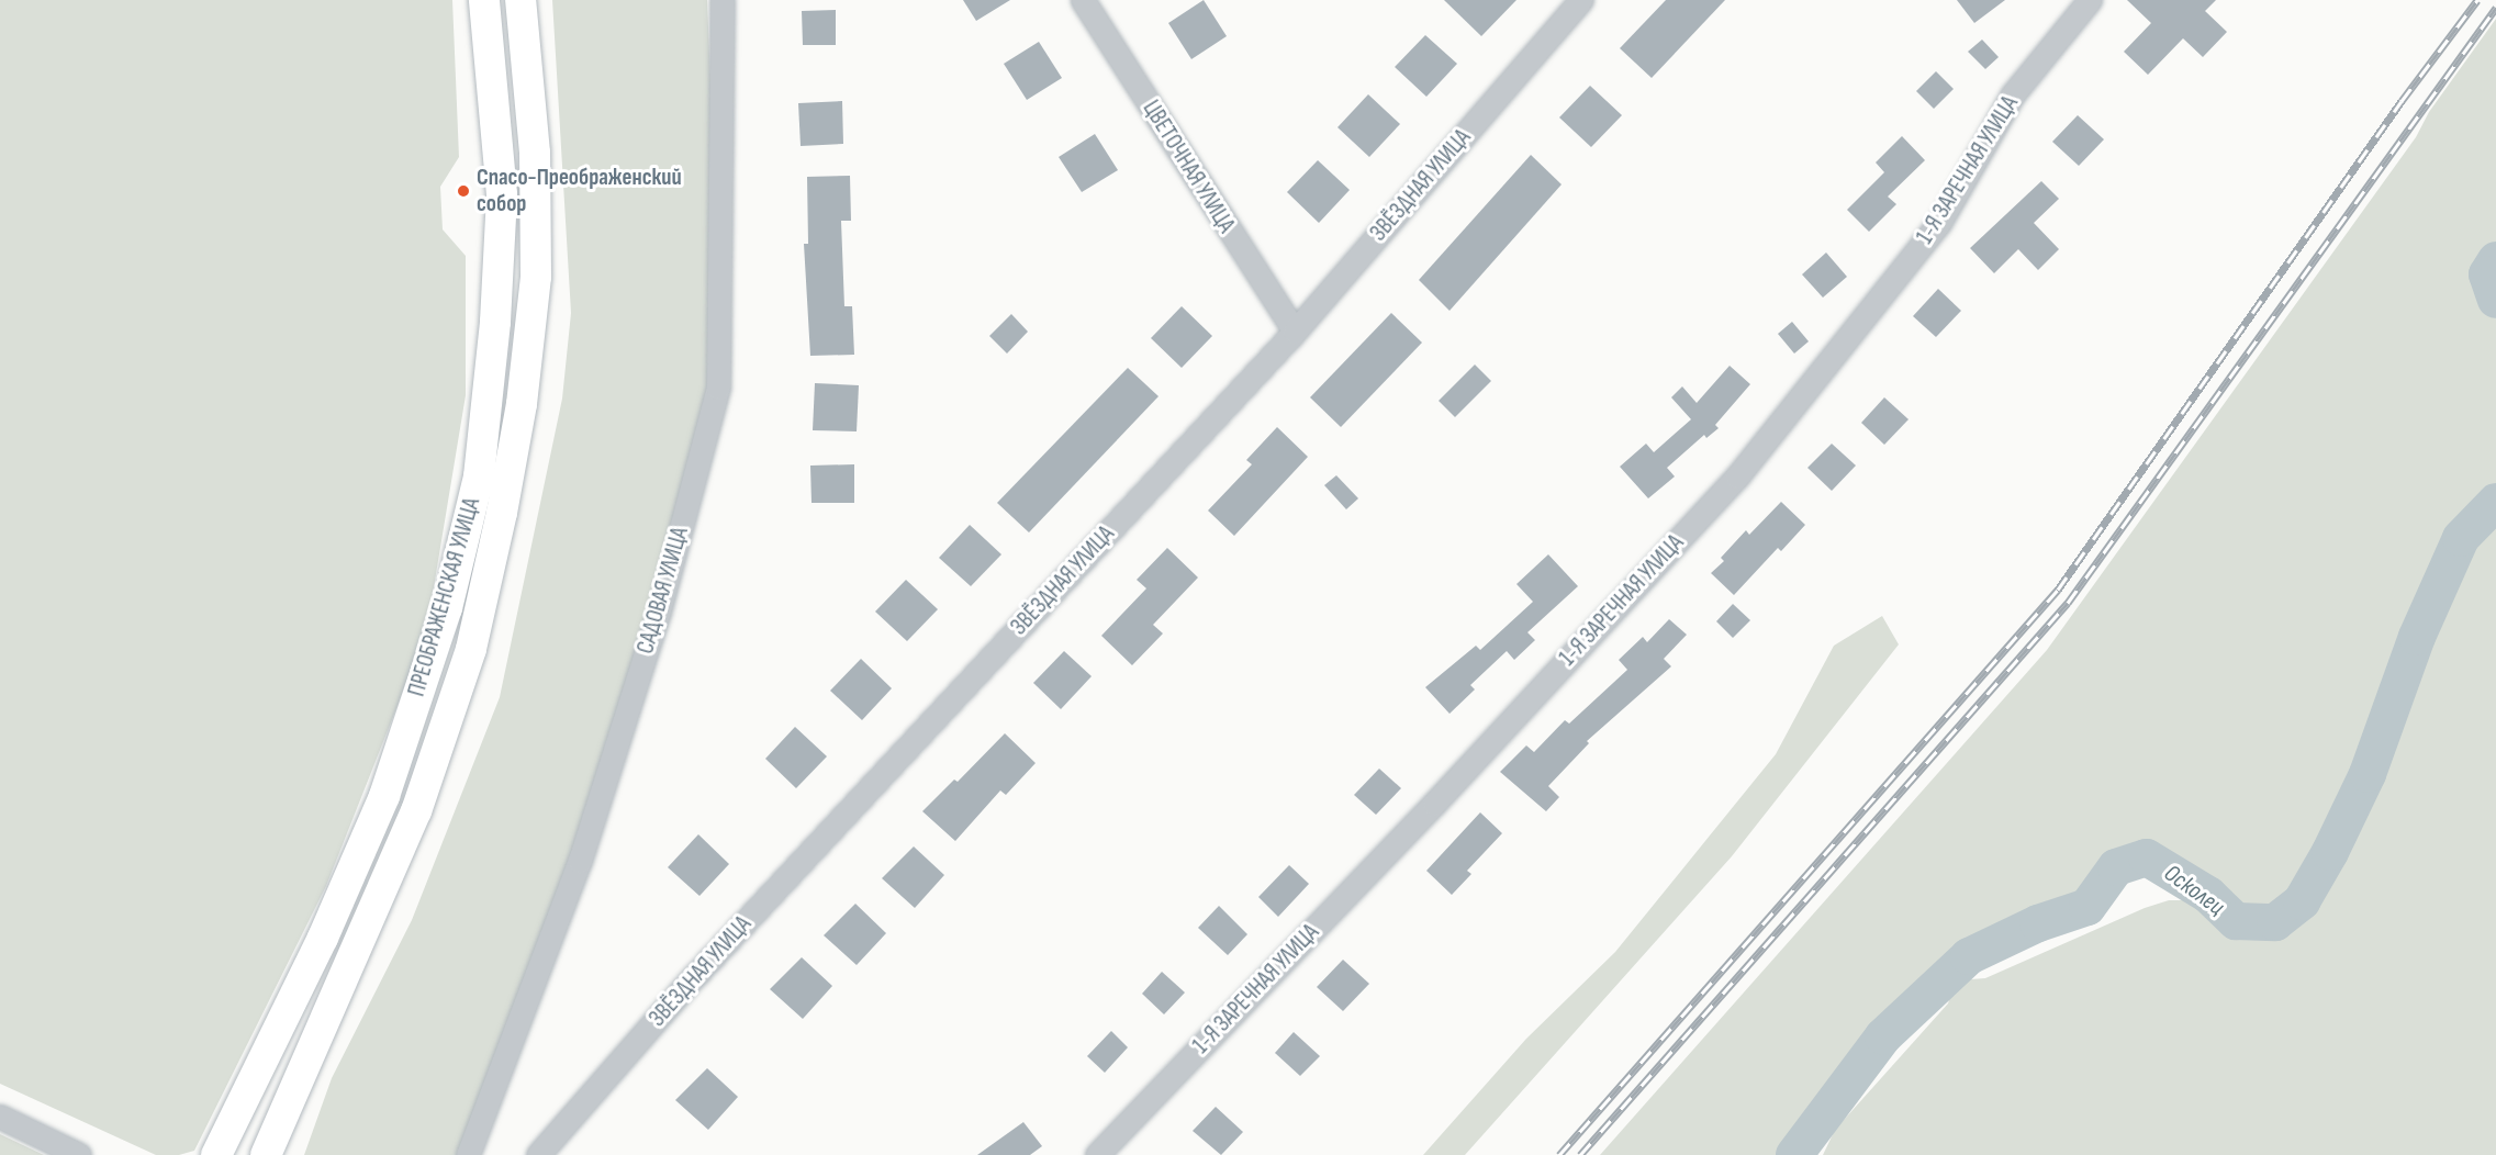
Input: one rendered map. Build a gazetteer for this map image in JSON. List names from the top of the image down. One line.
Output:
{"streets":{"main road":["ПРЕОБРАЖЕНСКАЯ УЛИЦА"],"street":["ЦВЕТОЧНАЯ УЛИЦА","1-Я ЗАРЕЧНАЯ УЛИЦА","ЗВЁЗДНАЯ УЛИЦА","САДОВАЯ УЛИЦА"]},"crossings":[["ЦВЕТОЧНАЯ УЛИЦА","ЗВЁЗДНАЯ УЛИЦА"]],"water":["Осколец"],"places":["Спасо-Преображенский собор"]}
